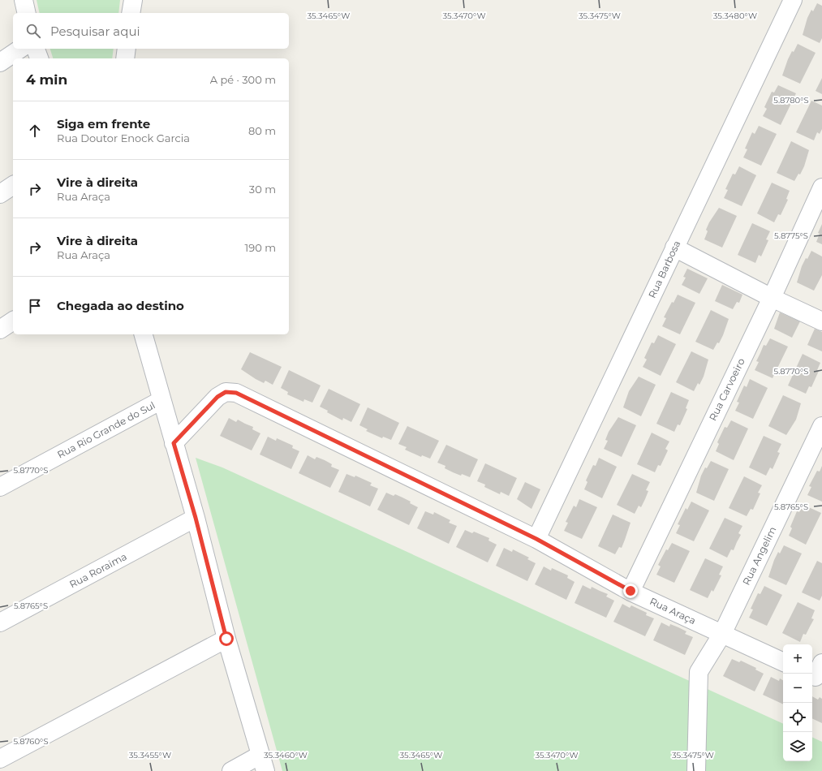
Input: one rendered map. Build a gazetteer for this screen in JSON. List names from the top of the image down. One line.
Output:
{"streets":{"street":["Rua Barbosa","Rua Carvoeiro","Rua Rio Grande do Sul","Rua Angelim","Rua Roraima","Rua Araça"]},"crossings":[["Rua Barbosa","Rua Araça"],["Rua Carvoeiro","Rua Araça"],["Rua Angelim","Rua Araça"]],"page":{"search":"Pesquisar aqui","heading":["4 min","A pé · 300 m"],"list":[["Siga em frente","Rua Doutor Enock Garcia","80 m"],["Vire à direita","Rua Araça","30 m"],["Vire à direita","Rua Araça","190 m"],"Chegada ao destino"],"map_buttons":["+","−"]},"coordinates":["35.3465°W","35.3470°W","35.3475°W","35.3480°W","5.8780°S","5.8775°S","5.8770°S","5.8765°S","5.8760°S","35.3455°W","35.3460°W"]}
